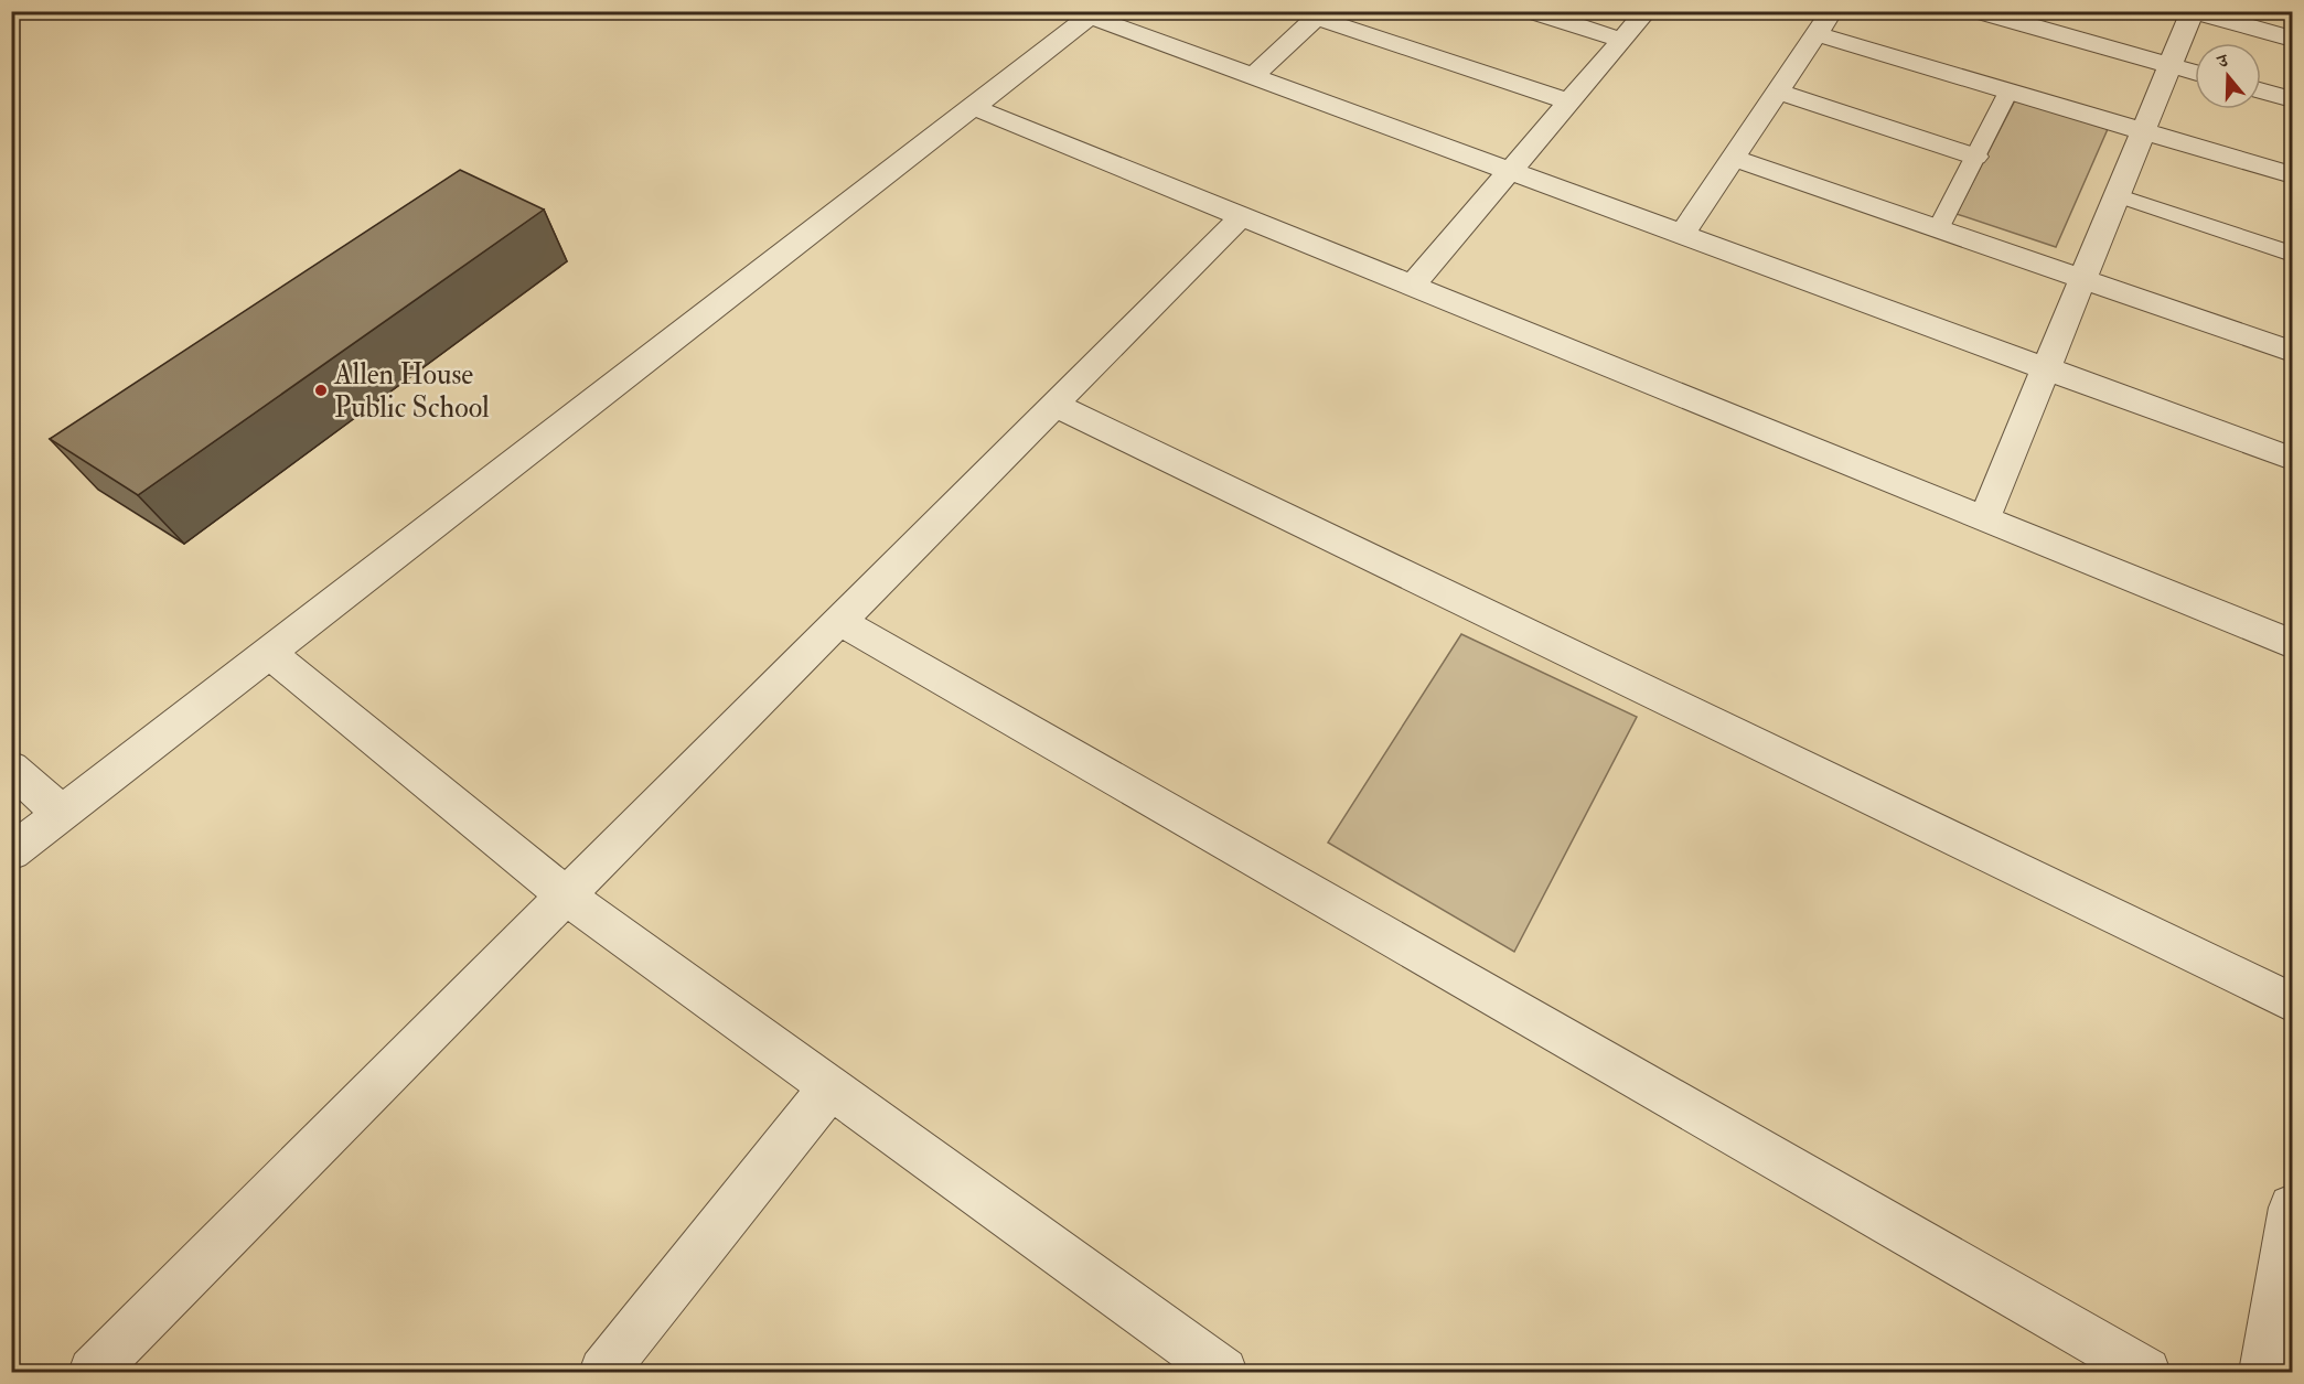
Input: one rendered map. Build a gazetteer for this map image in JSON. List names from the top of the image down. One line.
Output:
{"places":["Allen House Public School"],"north":"top"}
